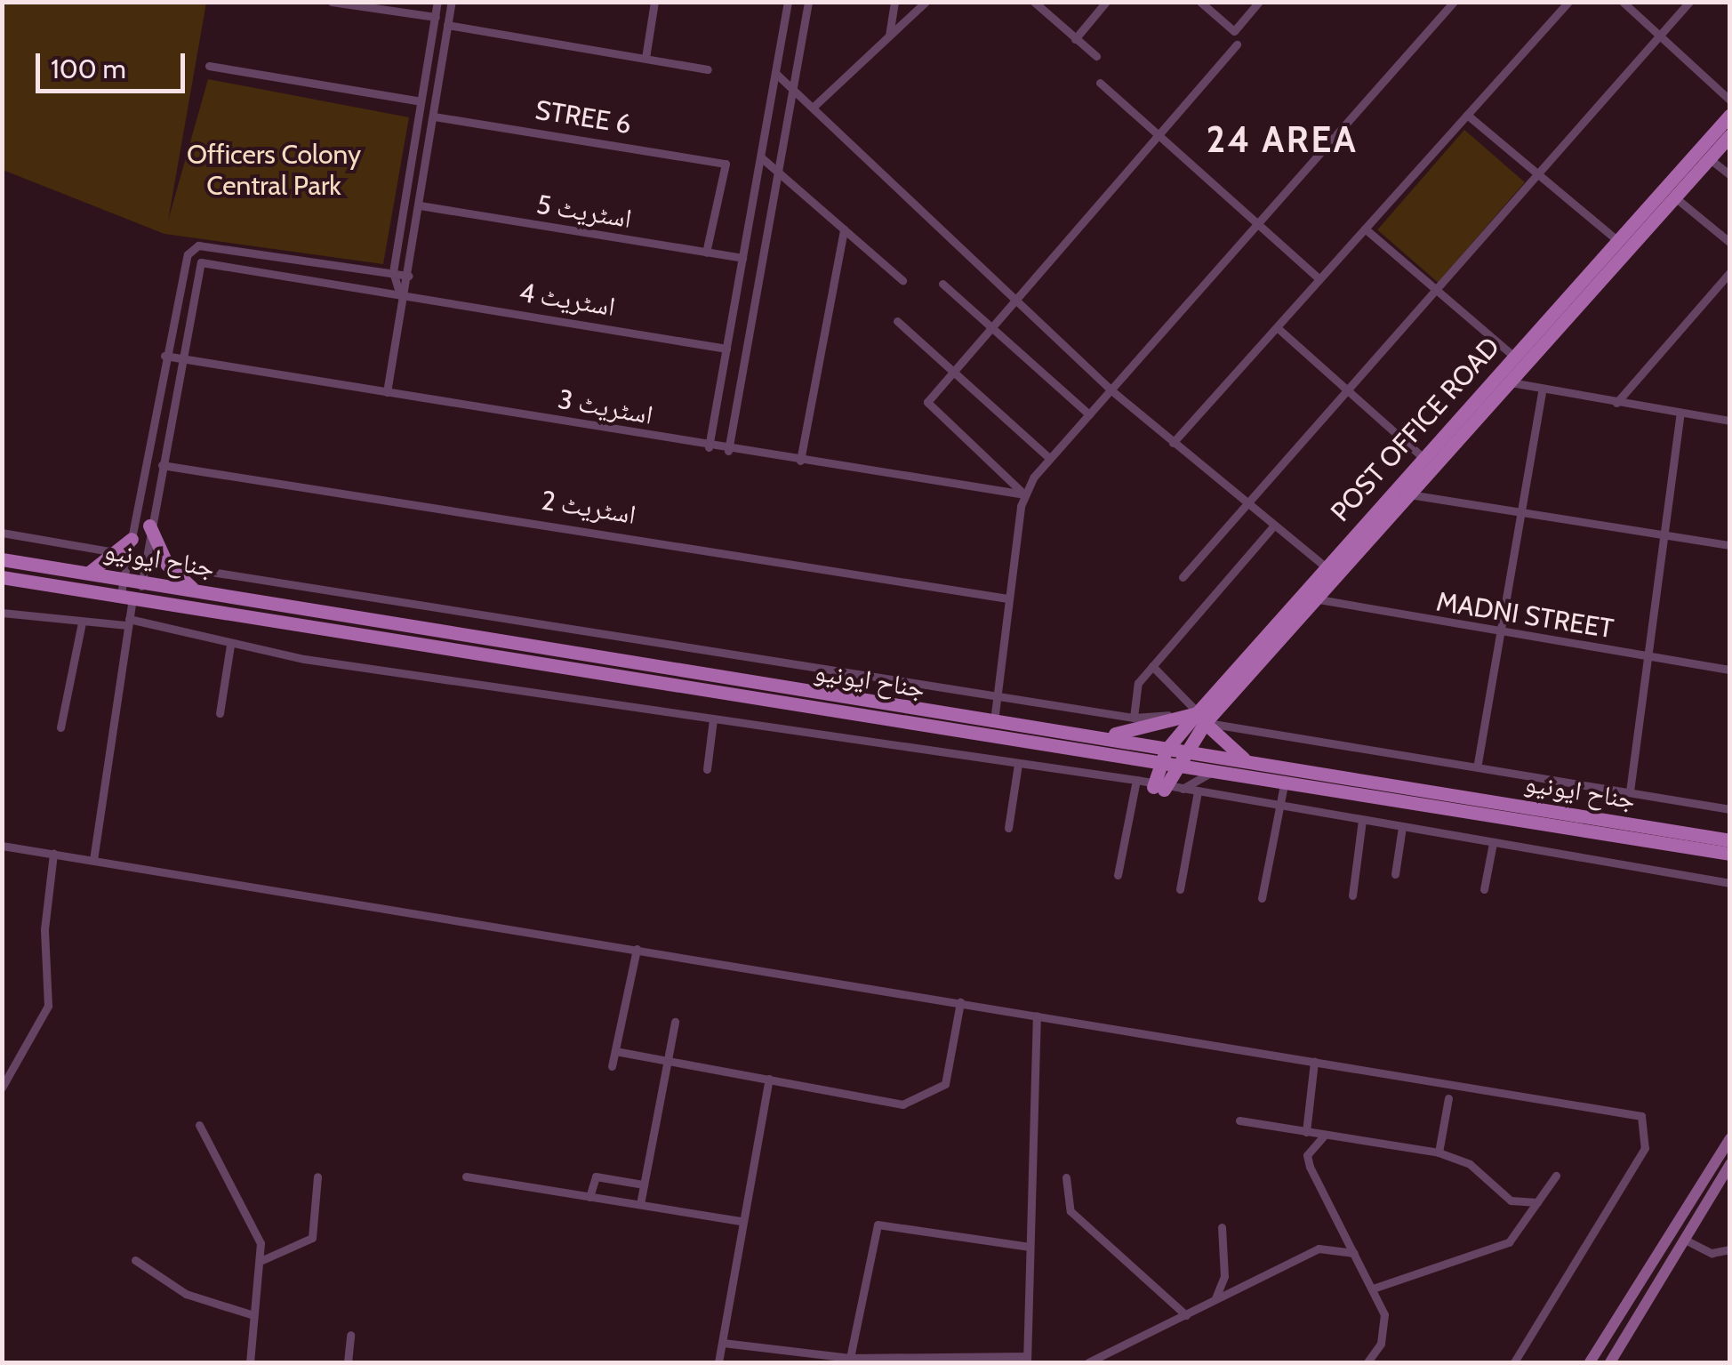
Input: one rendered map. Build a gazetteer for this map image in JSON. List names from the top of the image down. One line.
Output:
{"streets":{"main road":["POST OFFICE ROAD","جناح ایونیو"],"street":["STREE 6","اسٹریٹ 5","اسٹریٹ 4","اسٹریٹ 3","اسٹریٹ 2","MADNI STREET"]},"crossings":[["STREE 6","اسٹریٹ 5"],["اسٹریٹ 4","اسٹریٹ 3"],["اسٹریٹ 4","اسٹریٹ 2"],["اسٹریٹ 4","جناح ایونیو"],["POST OFFICE ROAD","جناح ایونیو"],["POST OFFICE ROAD","MADNI STREET"]],"districts":["24 AREA"],"parks":["Officers Colony Central Park"],"scale_bar":"100 m"}
